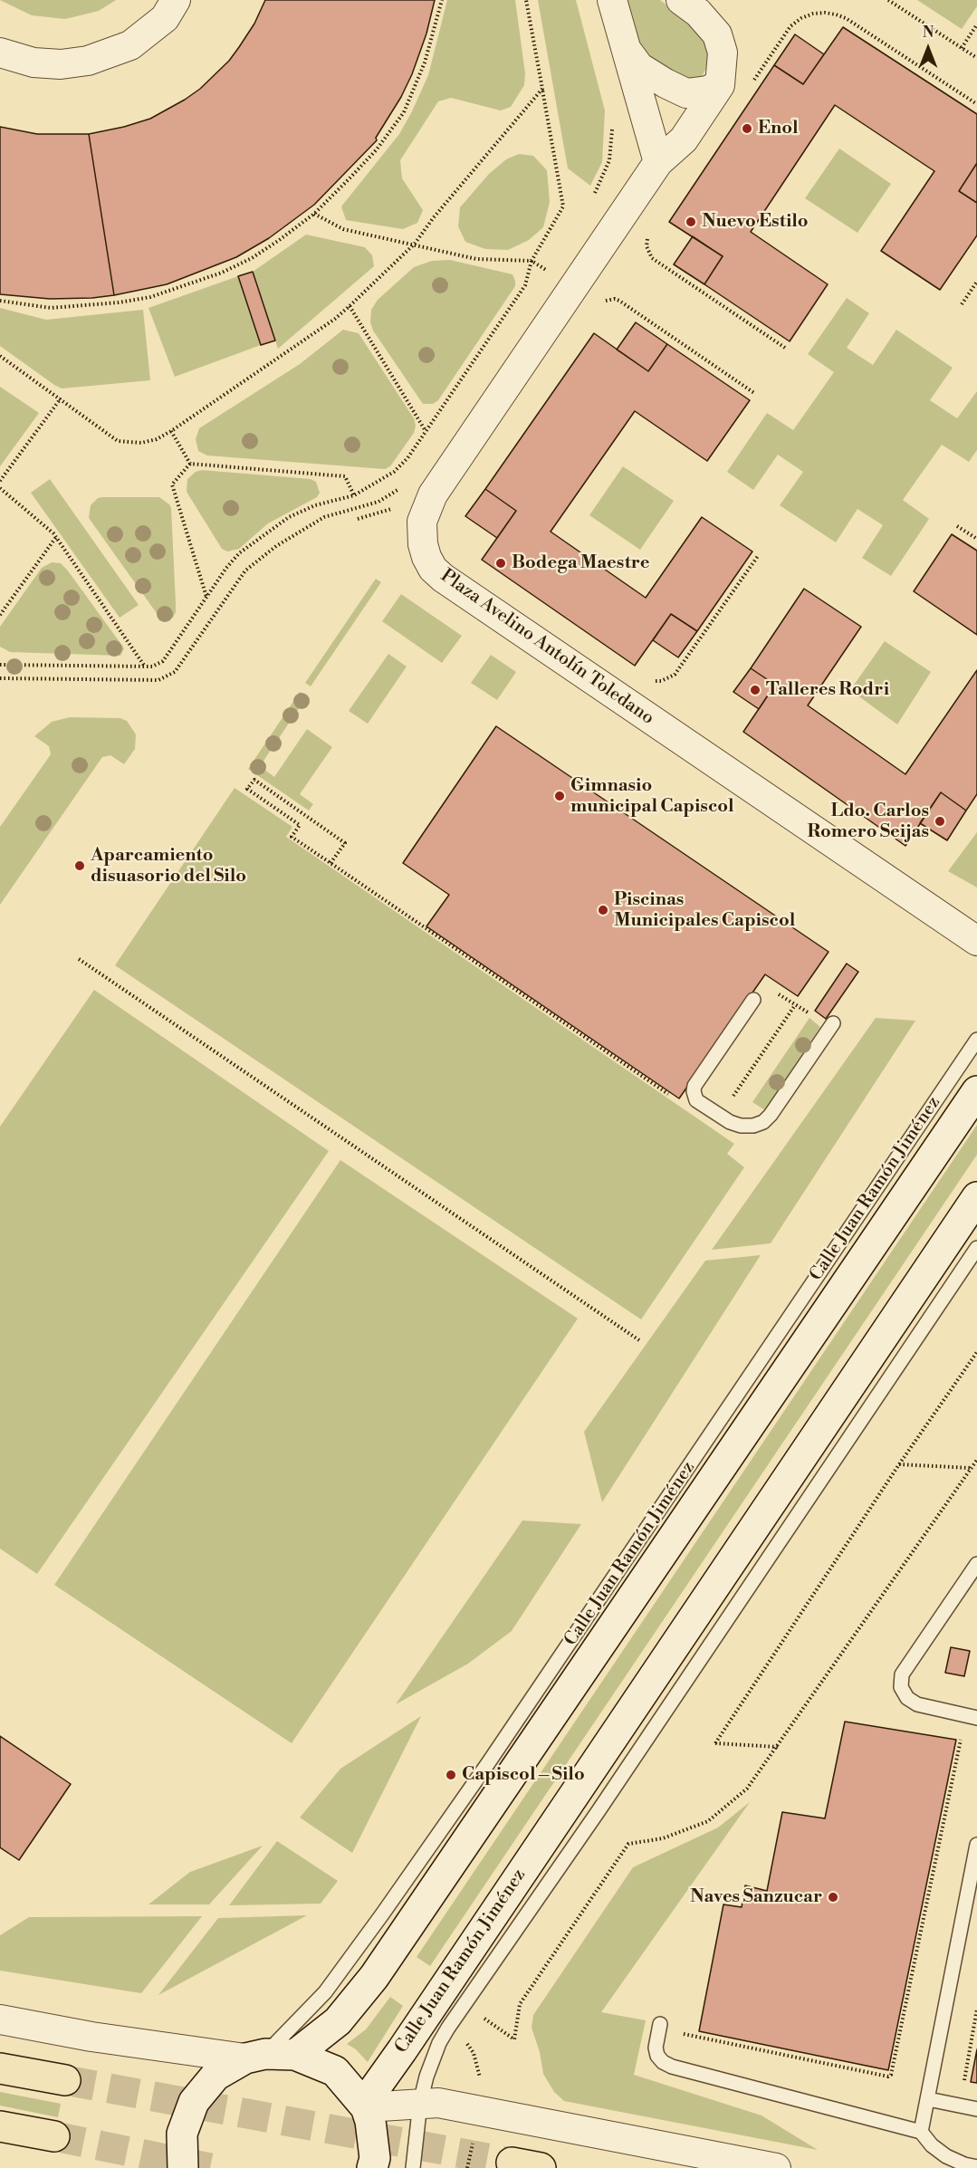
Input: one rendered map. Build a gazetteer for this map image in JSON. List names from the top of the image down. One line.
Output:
{"streets":{"main road":["Calle Juan Ramón Jiménez"],"street":["Plaza Avelino Antolín Toledano"]},"places":["Enol","Nuevo Estilo","Bodega Maestre","Talleres Rodri","Gimnasio municipal Capiscol","Ldo. Carlos Romero Seijas","Aparcamiento disuasorio del Silo","Piscinas Municipales Capiscol","Capiscol – Silo","Naves Sanzucar"],"north":"top"}
